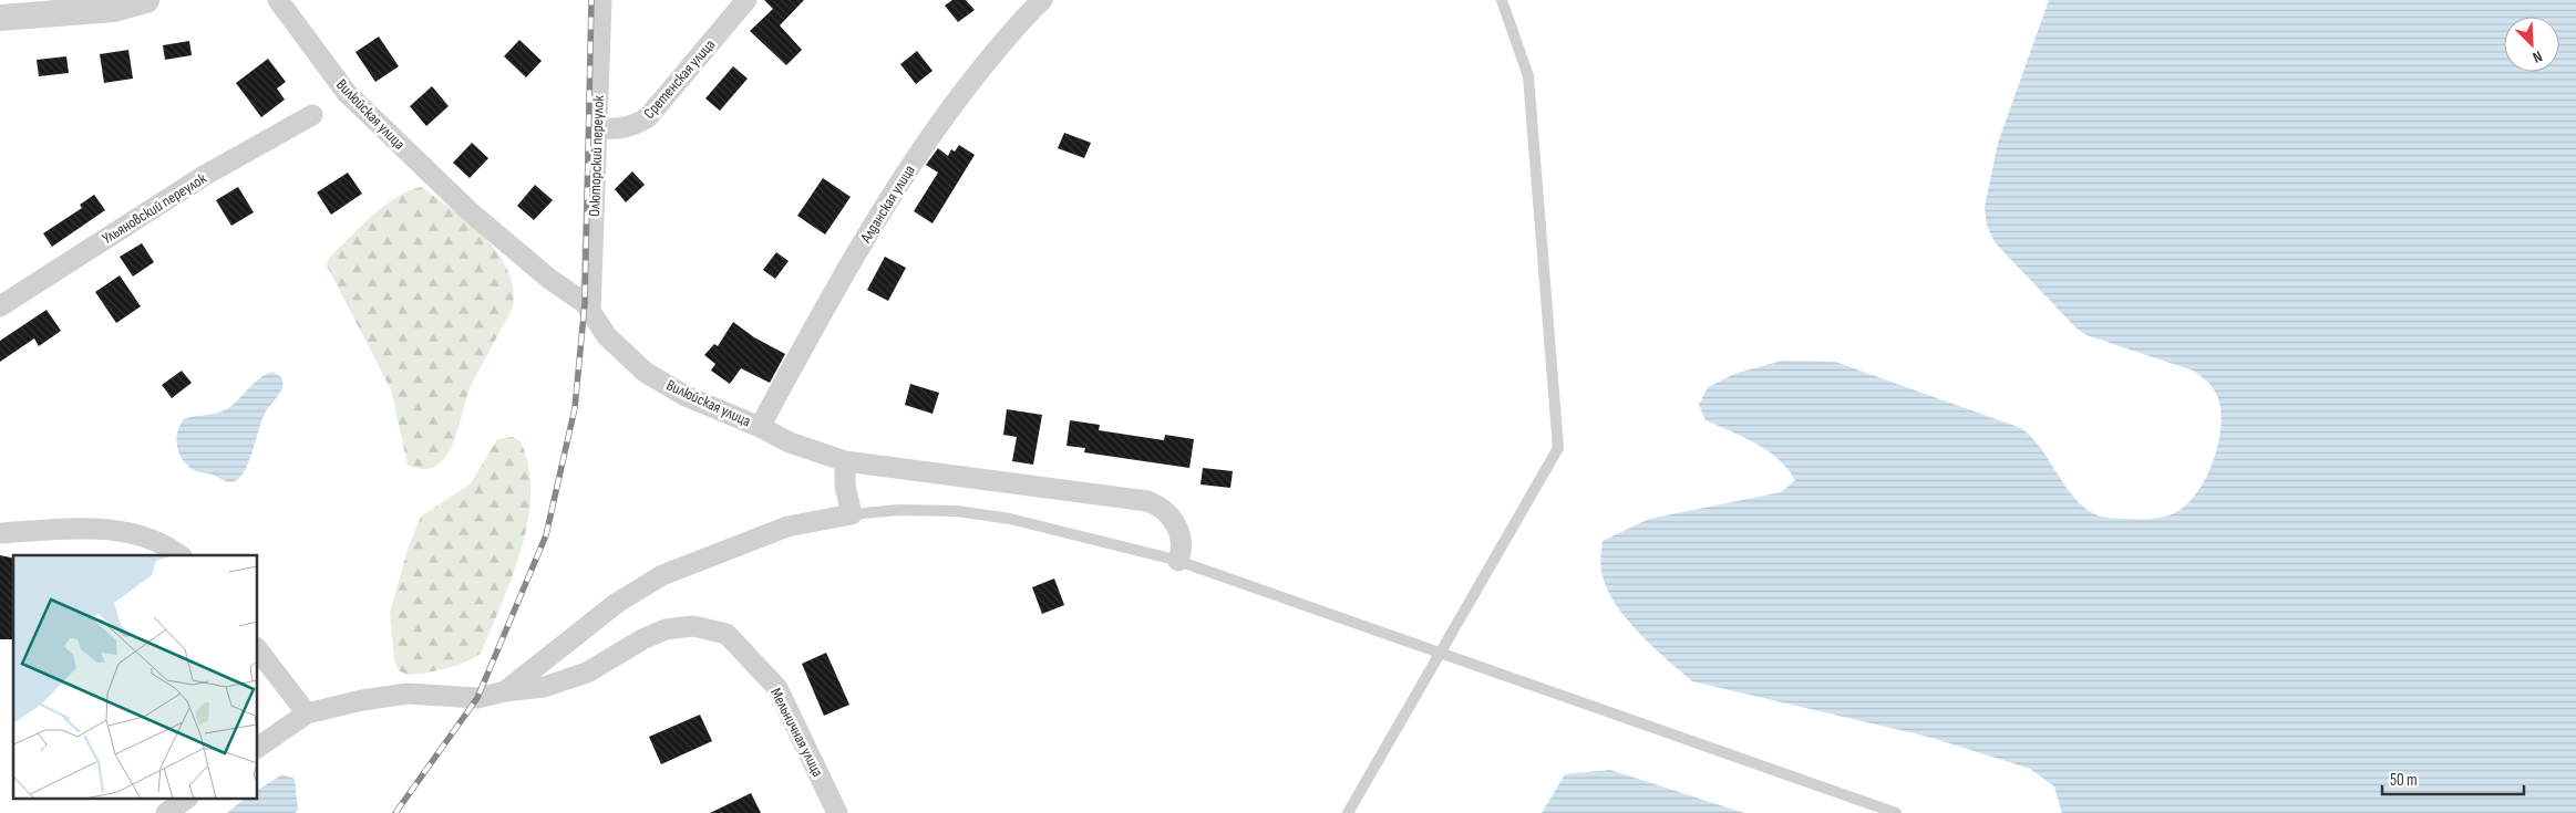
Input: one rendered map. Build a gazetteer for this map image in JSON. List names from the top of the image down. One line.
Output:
{"streets":{"street":["Сретенская улица","Вилюйская улица","Олюторский переулок","Алданская улица","Ульяновский переулок","Мельничная улица"]},"crossings":[["Сретенская улица","Олюторский переулок"],["Вилюйская улица","Олюторский переулок"],["Вилюйская улица","Алданская улица"]],"scale_bar":"50 m","north":"bottom right"}
